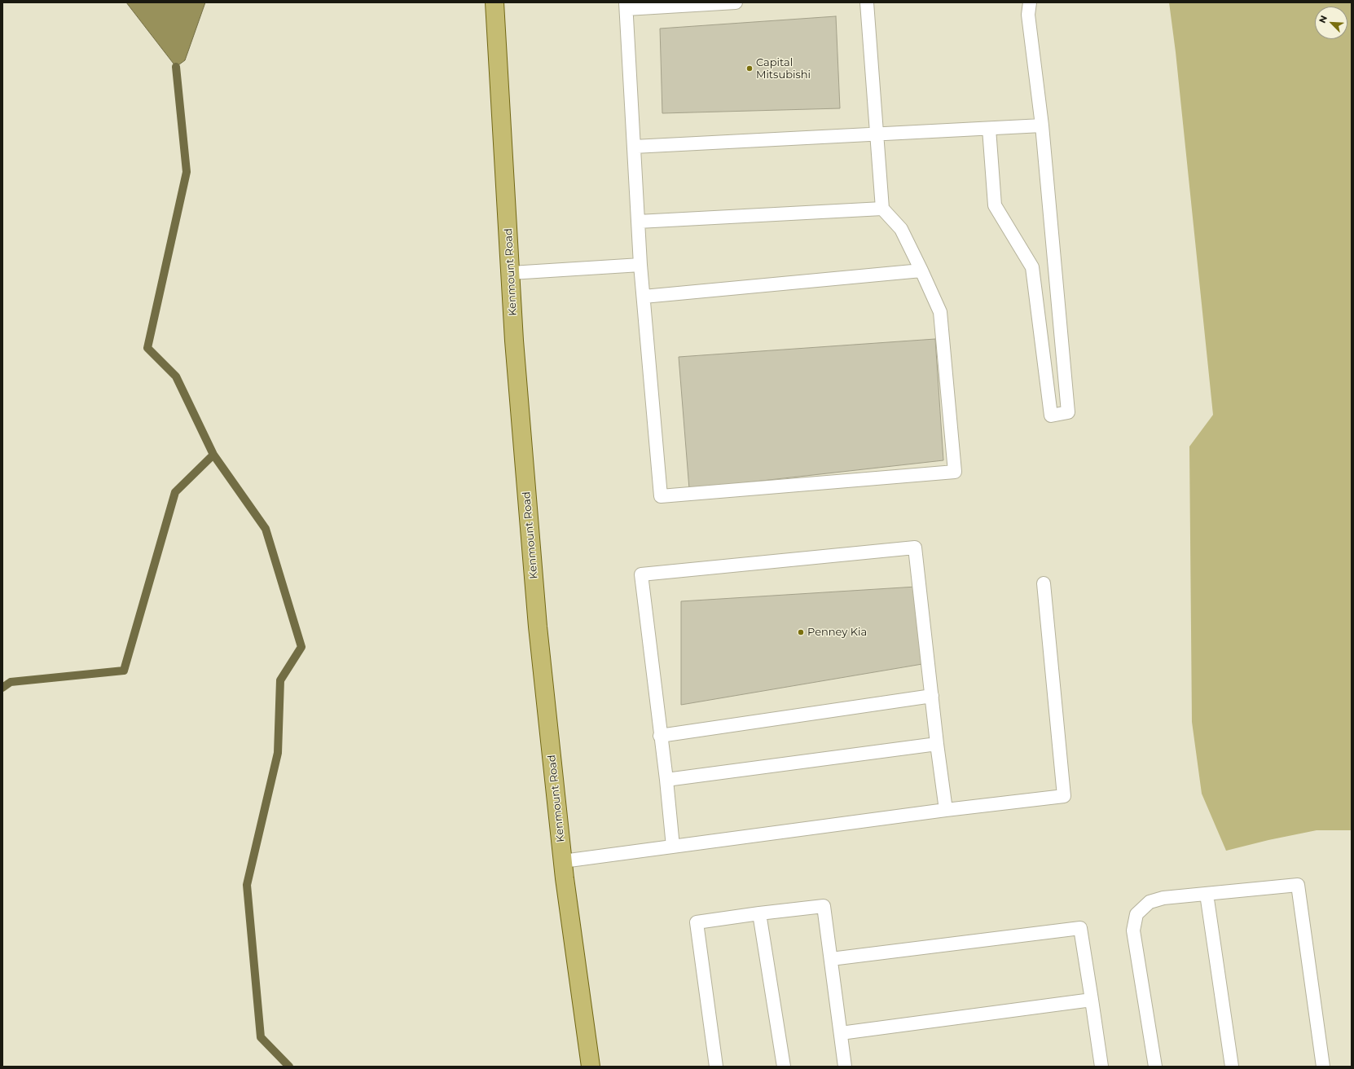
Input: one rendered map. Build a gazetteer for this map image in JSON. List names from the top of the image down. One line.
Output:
{"streets":{"main road":["Kenmount Road"]},"places":["Capital Mitsubishi","Penney Kia"],"north":"top left"}
